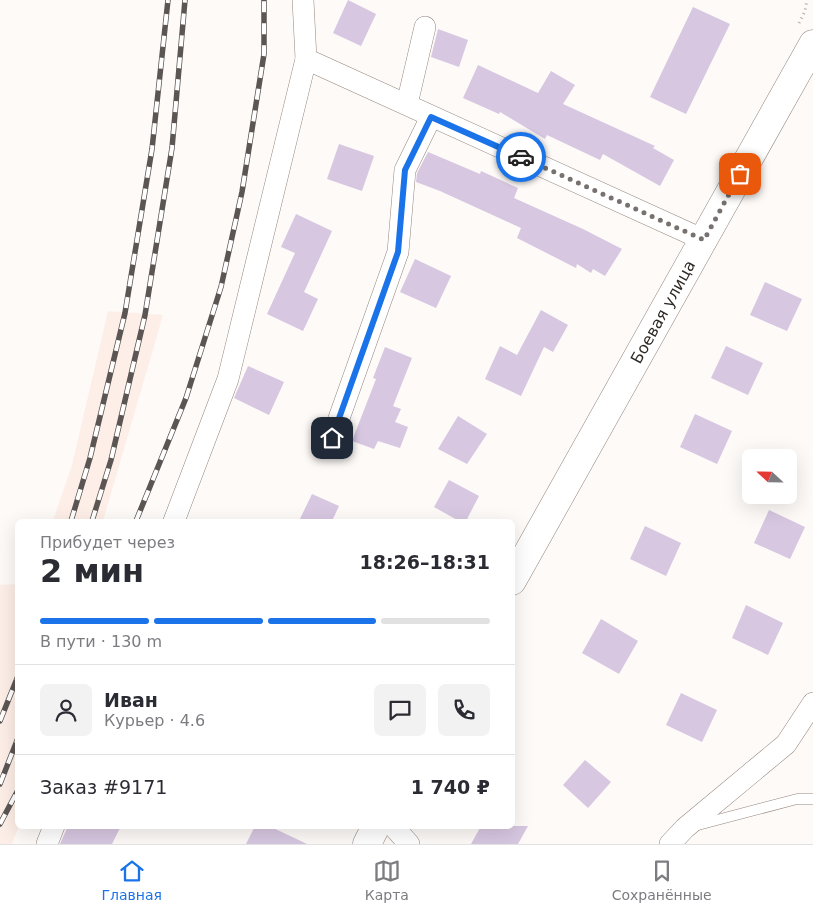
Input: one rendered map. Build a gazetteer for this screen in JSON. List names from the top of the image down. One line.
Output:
{"streets":{"main road":["Боевая улица"]},"north":"left","page":{"heading":["2 мин","Прибудет через","18:26–18:31"],"panel":["Иван","Курьер · 4.6","Заказ #9171","1 740 ₽"],"bar":"В пути · 130 m","tabs":["Главная","Карта","Сохранённые"]}}
